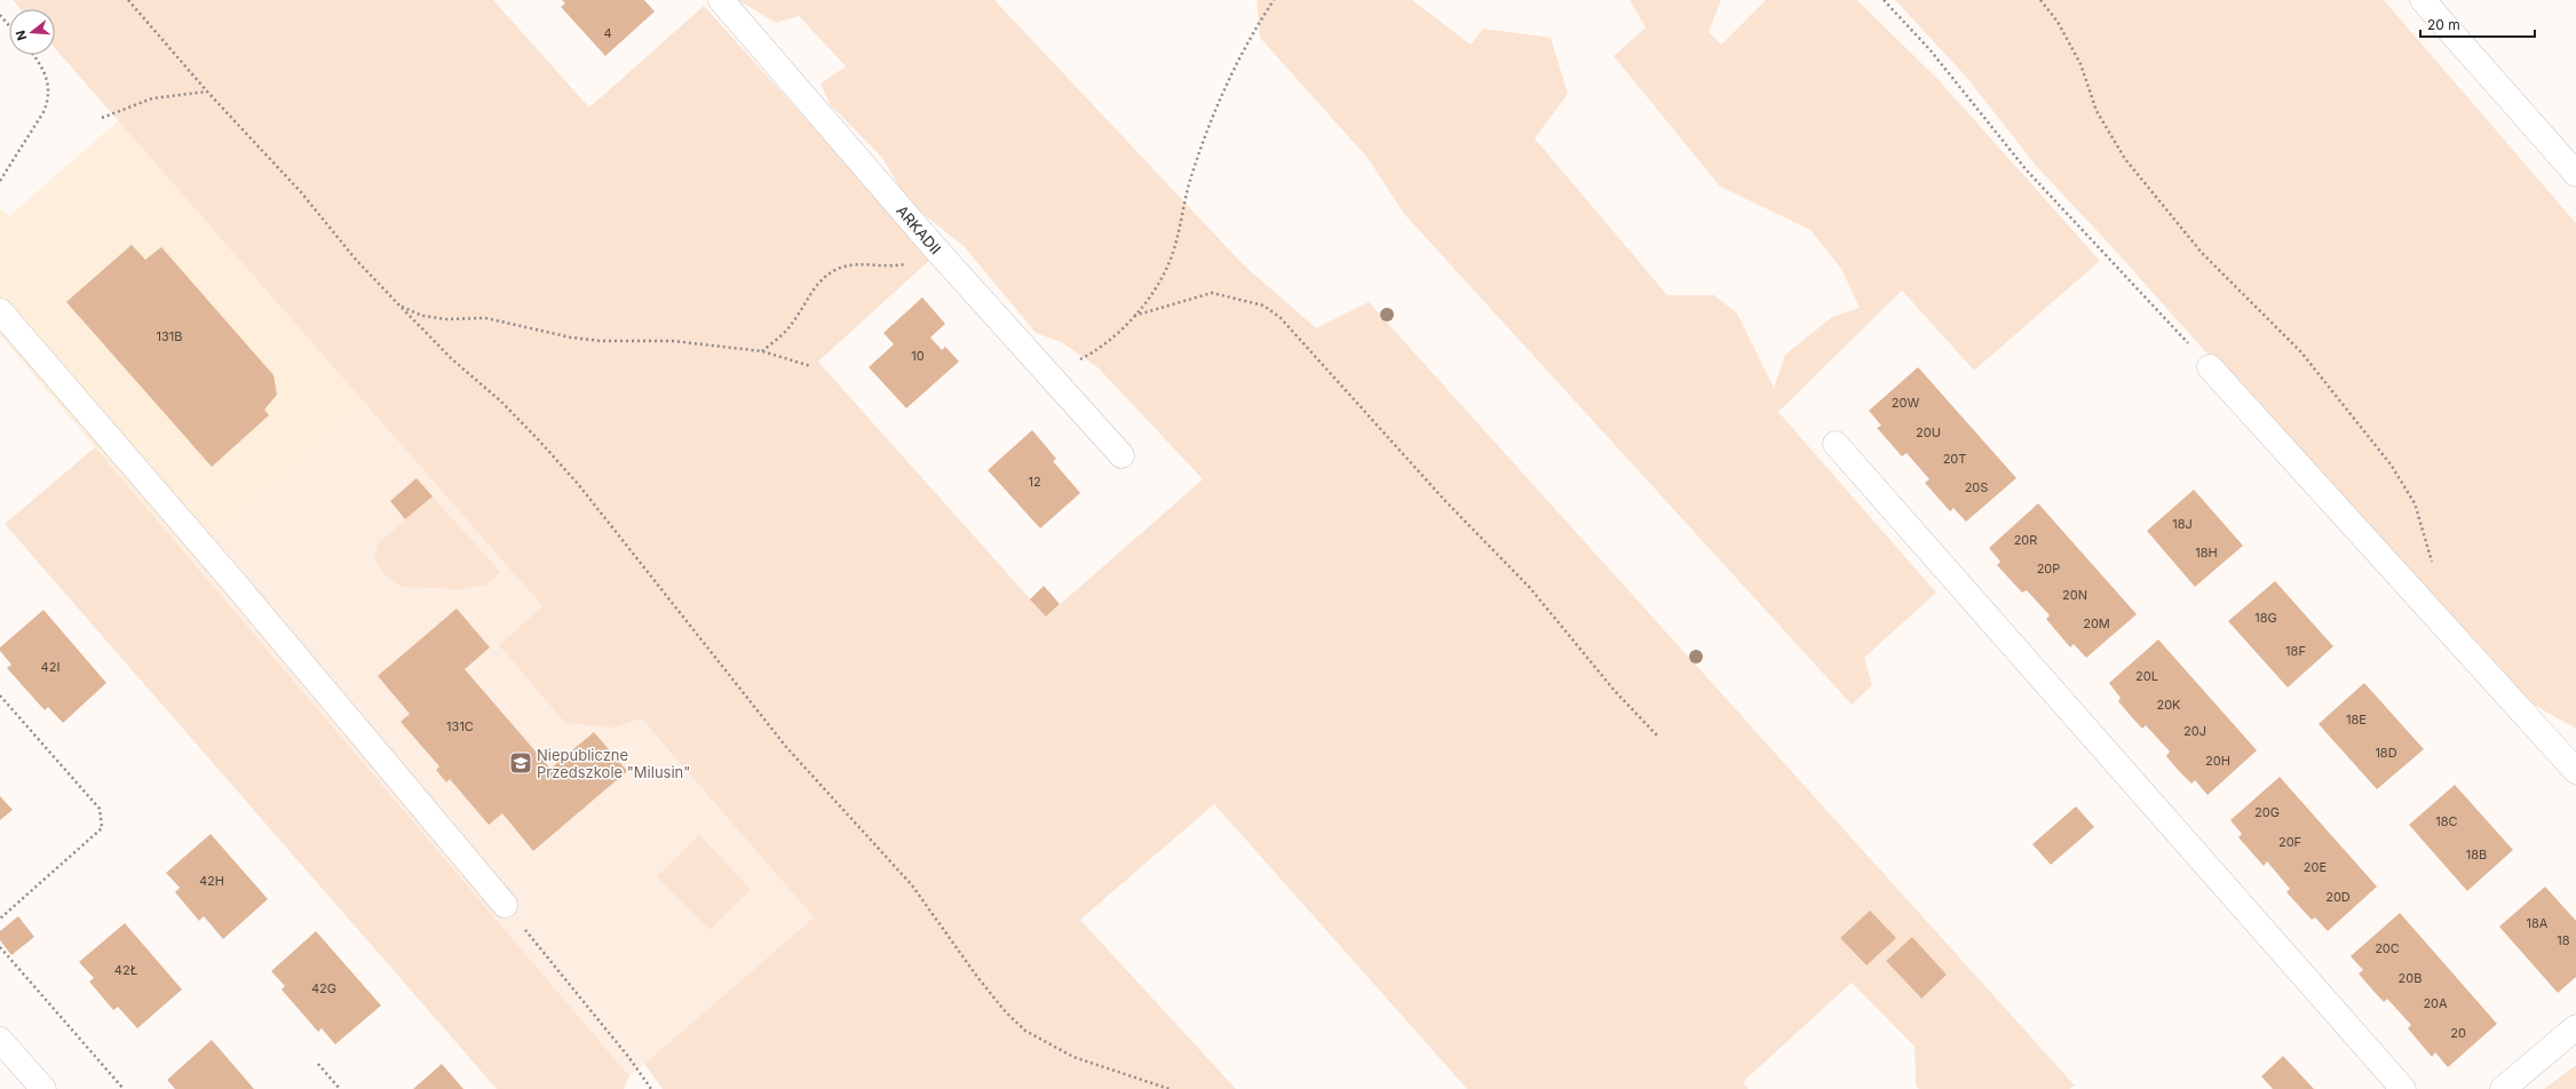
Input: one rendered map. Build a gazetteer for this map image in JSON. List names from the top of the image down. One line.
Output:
{"streets":{"street":["ARKADII"]},"places":{"school or university":["Niepubliczne Przedszkole \"Milusin\""]},"house_numbers":["4","131B","10","20W","20U","20T","12","20S","18J","20R","18H","20P","20N","18G","20M","18F","42I","20L","20K","18E","131C","20J","18D","20H","20G","18C","20F","18B","20E","42H","20D","18A","18","20C","42Ł","20B","42G","20A","20"],"scale_bar":"20 m","north":"left"}
